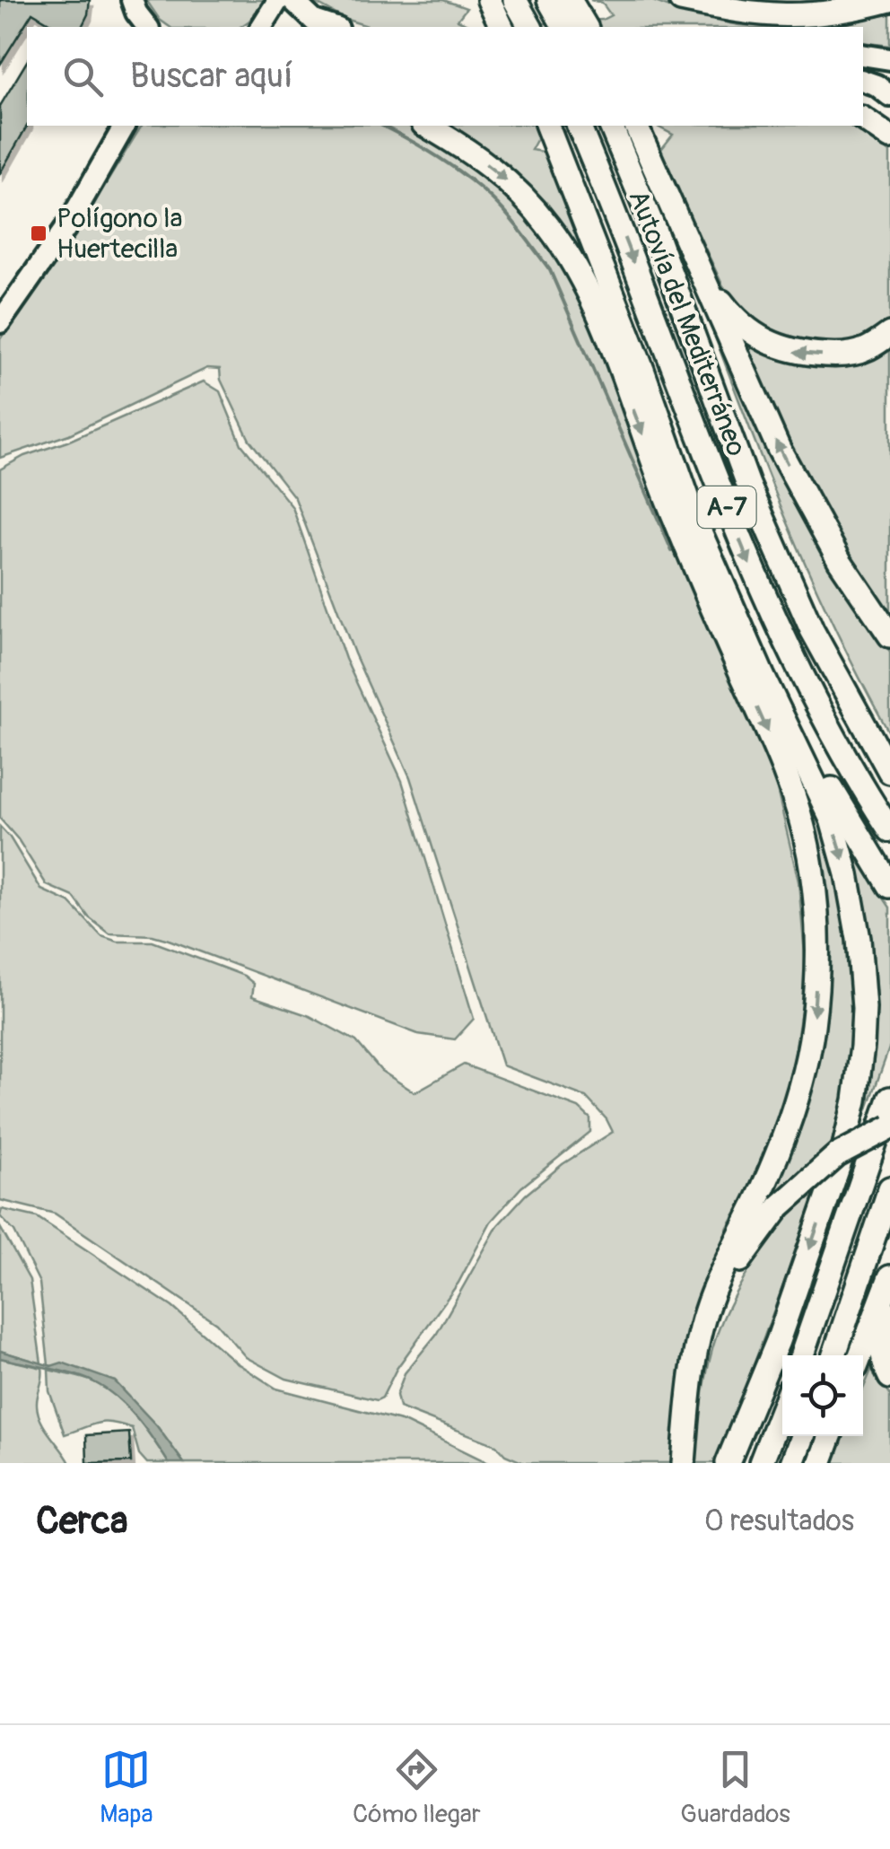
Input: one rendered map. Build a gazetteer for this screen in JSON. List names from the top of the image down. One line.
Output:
{"streets":{"highway":["Autovía del Mediterráneo","A-7"]},"places":{"transit":["Polígono la Huertecilla"]},"page":{"search":"Buscar aquí","heading":["Cerca","0 resultados"],"nav":["Mapa","Cómo llegar","Guardados"]}}
